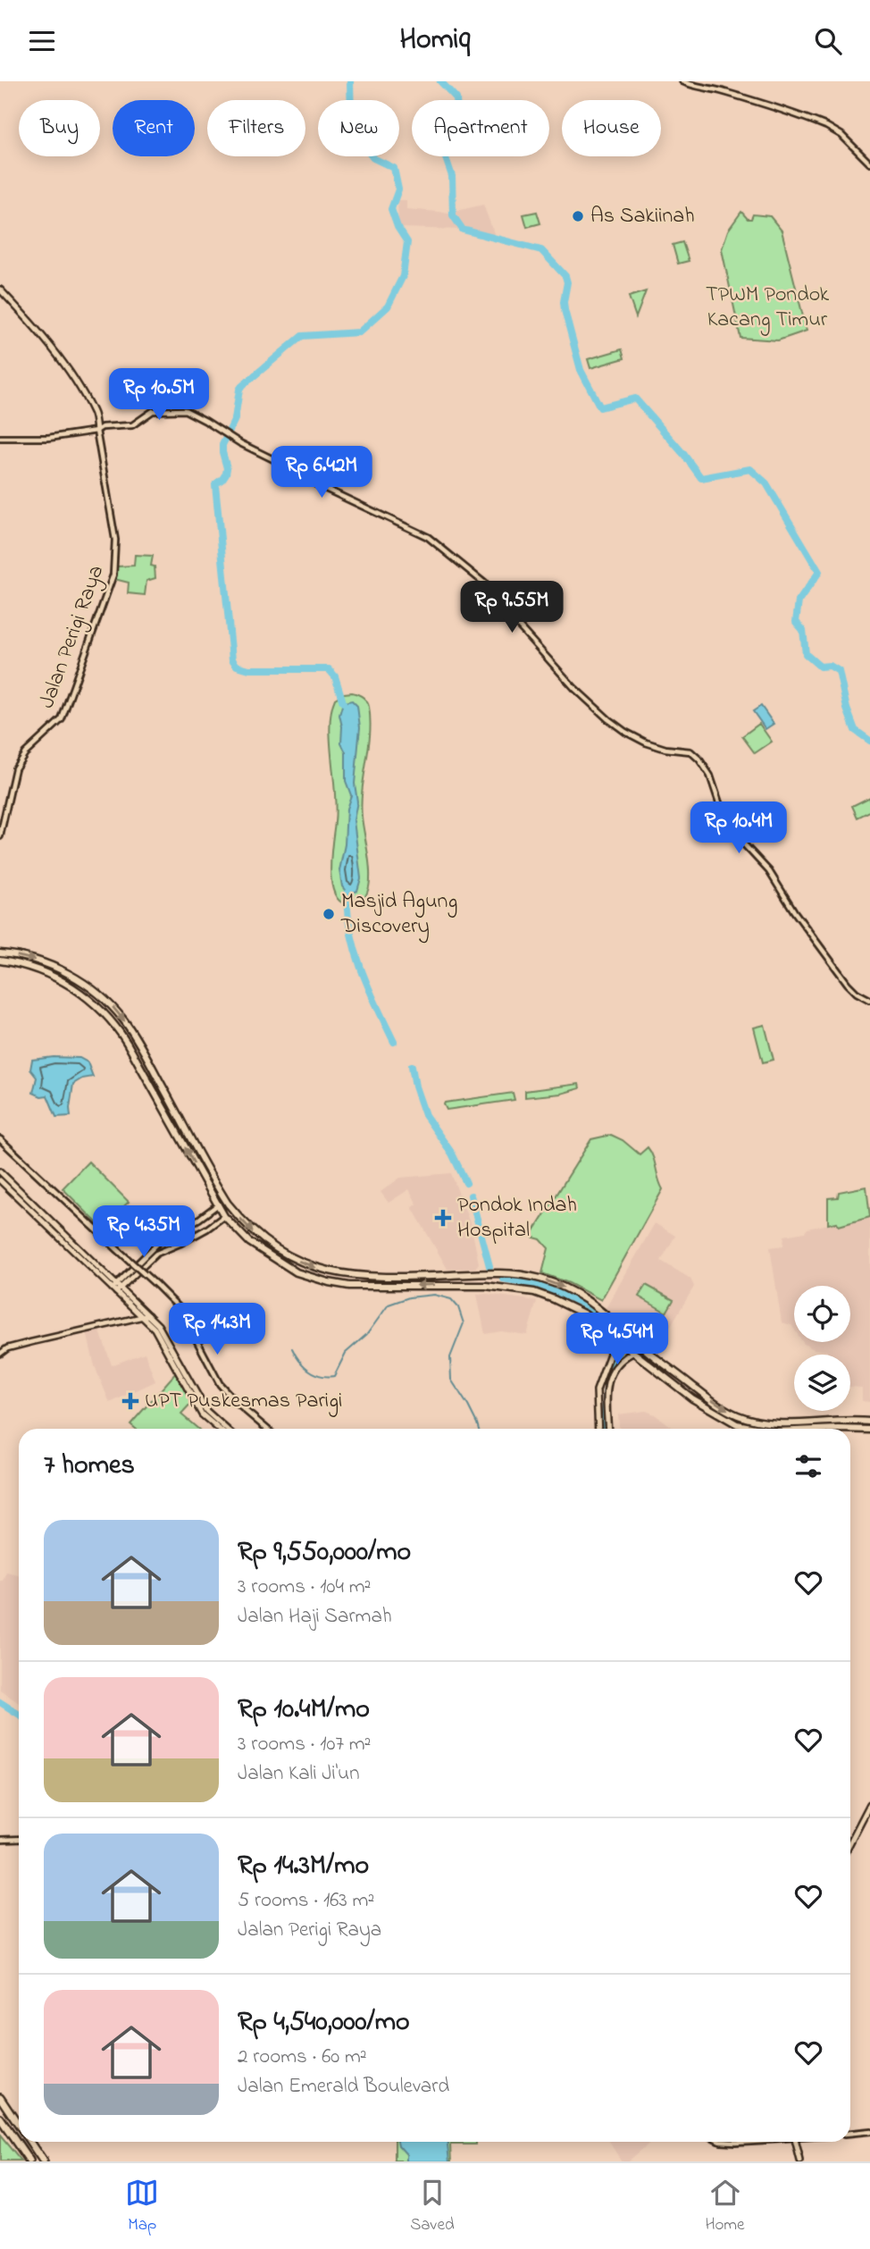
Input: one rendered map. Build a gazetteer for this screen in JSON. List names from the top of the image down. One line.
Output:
{"streets":{"street":["Jalan Perigi Raya"]},"parks":["TPWM Pondok Kacang Timur"],"places":{"other":["As Sakiinah","Masjid Agung Discovery"],"health":["Pondok Indah Hospital","UPT Puskesmas Parigi"]},"page":{"header":"Homiq","chip":["Buy","Rent","Filters","New","Apartment","House"],"price":["Rp 10.5M","Rp 6.42M","Rp 9.55M","Rp 10.4M","Rp 4.35M","Rp 14.3M","Rp 4.54M"],"heading":"7 homes","list":[{"name":"Rp 9,550,000/mo","note":"3 rooms · 104 m² · Jalan Haji Sarmah"},{"name":"Rp 10.4M/mo","note":"3 rooms · 107 m² · Jalan Kali Ji'un"},{"name":"Rp 14.3M/mo","note":"5 rooms · 163 m² · Jalan Perigi Raya"},{"name":"Rp 4,540,000/mo","note":"2 rooms · 60 m² · Jalan Emerald Boulevard"}],"tabs":["Map","Saved","Home"]}}
